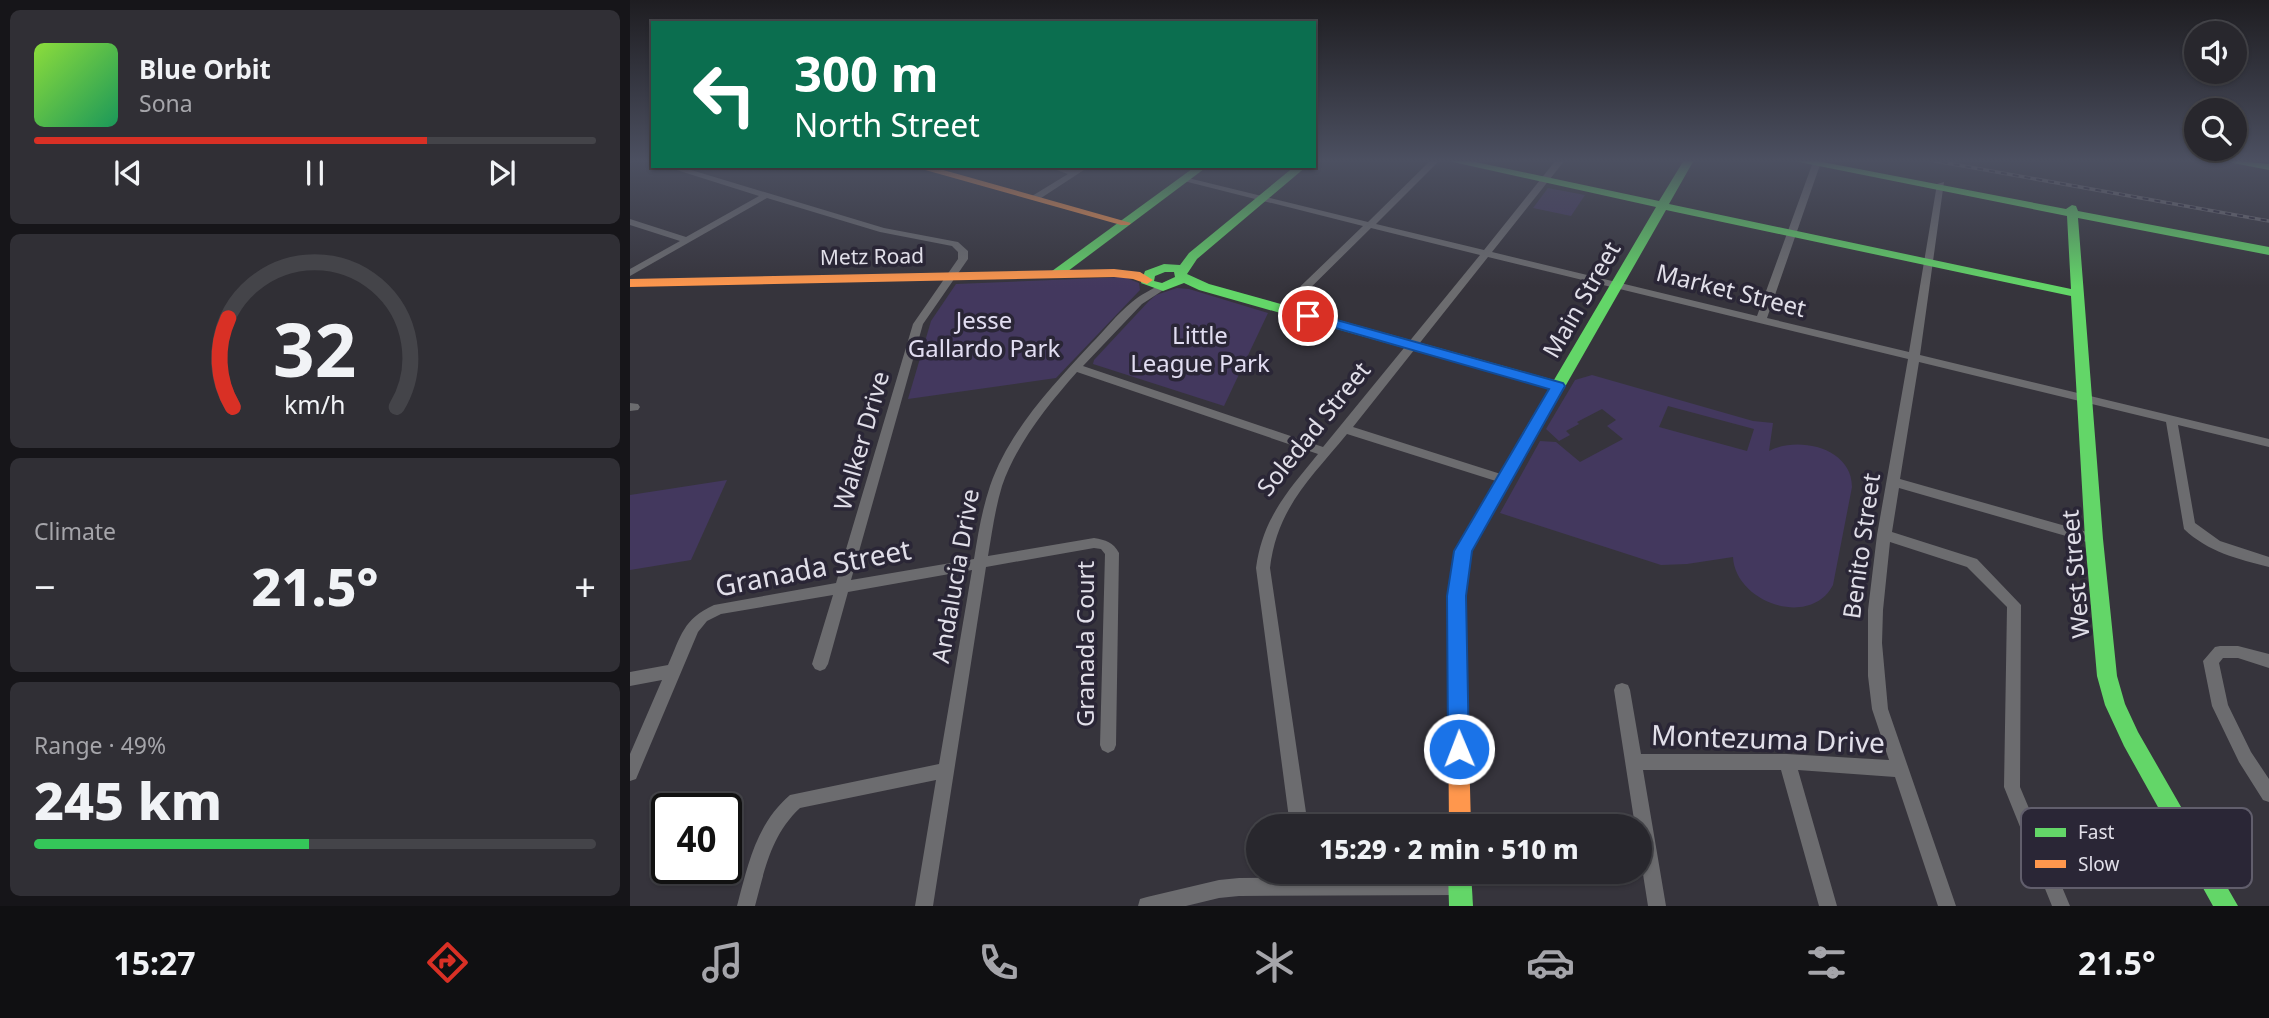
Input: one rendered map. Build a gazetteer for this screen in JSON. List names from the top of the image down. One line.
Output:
{"streets":{"main road":["Metz Road","Main Street","West Street"],"street":["Market Street","Soledad Street","Walker Drive","Benito Street","Granada Street","Andalucia Drive","Granada Court","Montezuma Drive"]},"crossings":[["Metz Road","Walker Drive"],["Metz Road","Andalucia Drive"],["Market Street","Main Street"],["Market Street","Soledad Street"],["Market Street","Benito Street"],["Market Street","West Street"],["Walker Drive","Granada Street"],["Benito Street","Montezuma Drive"],["Granada Street","Andalucia Drive"],["Granada Street","Granada Court"],["Andalucia Drive","Granada Court"]],"parks":["Jesse Gallardo Park","Little League Park"],"legend":["Fast","Slow"],"page":{"turn":["300 m","North Street"],"song":["Blue Orbit","Sona"],"tile":["Climate",["Range · 49%","245 km"]],"heat":["−","21.5°","+"],"limit":"40","trip":"15:29 · 2 min · 510 m","tabs":["15:27","21.5°"],"gauge":["32","km/h"]}}
